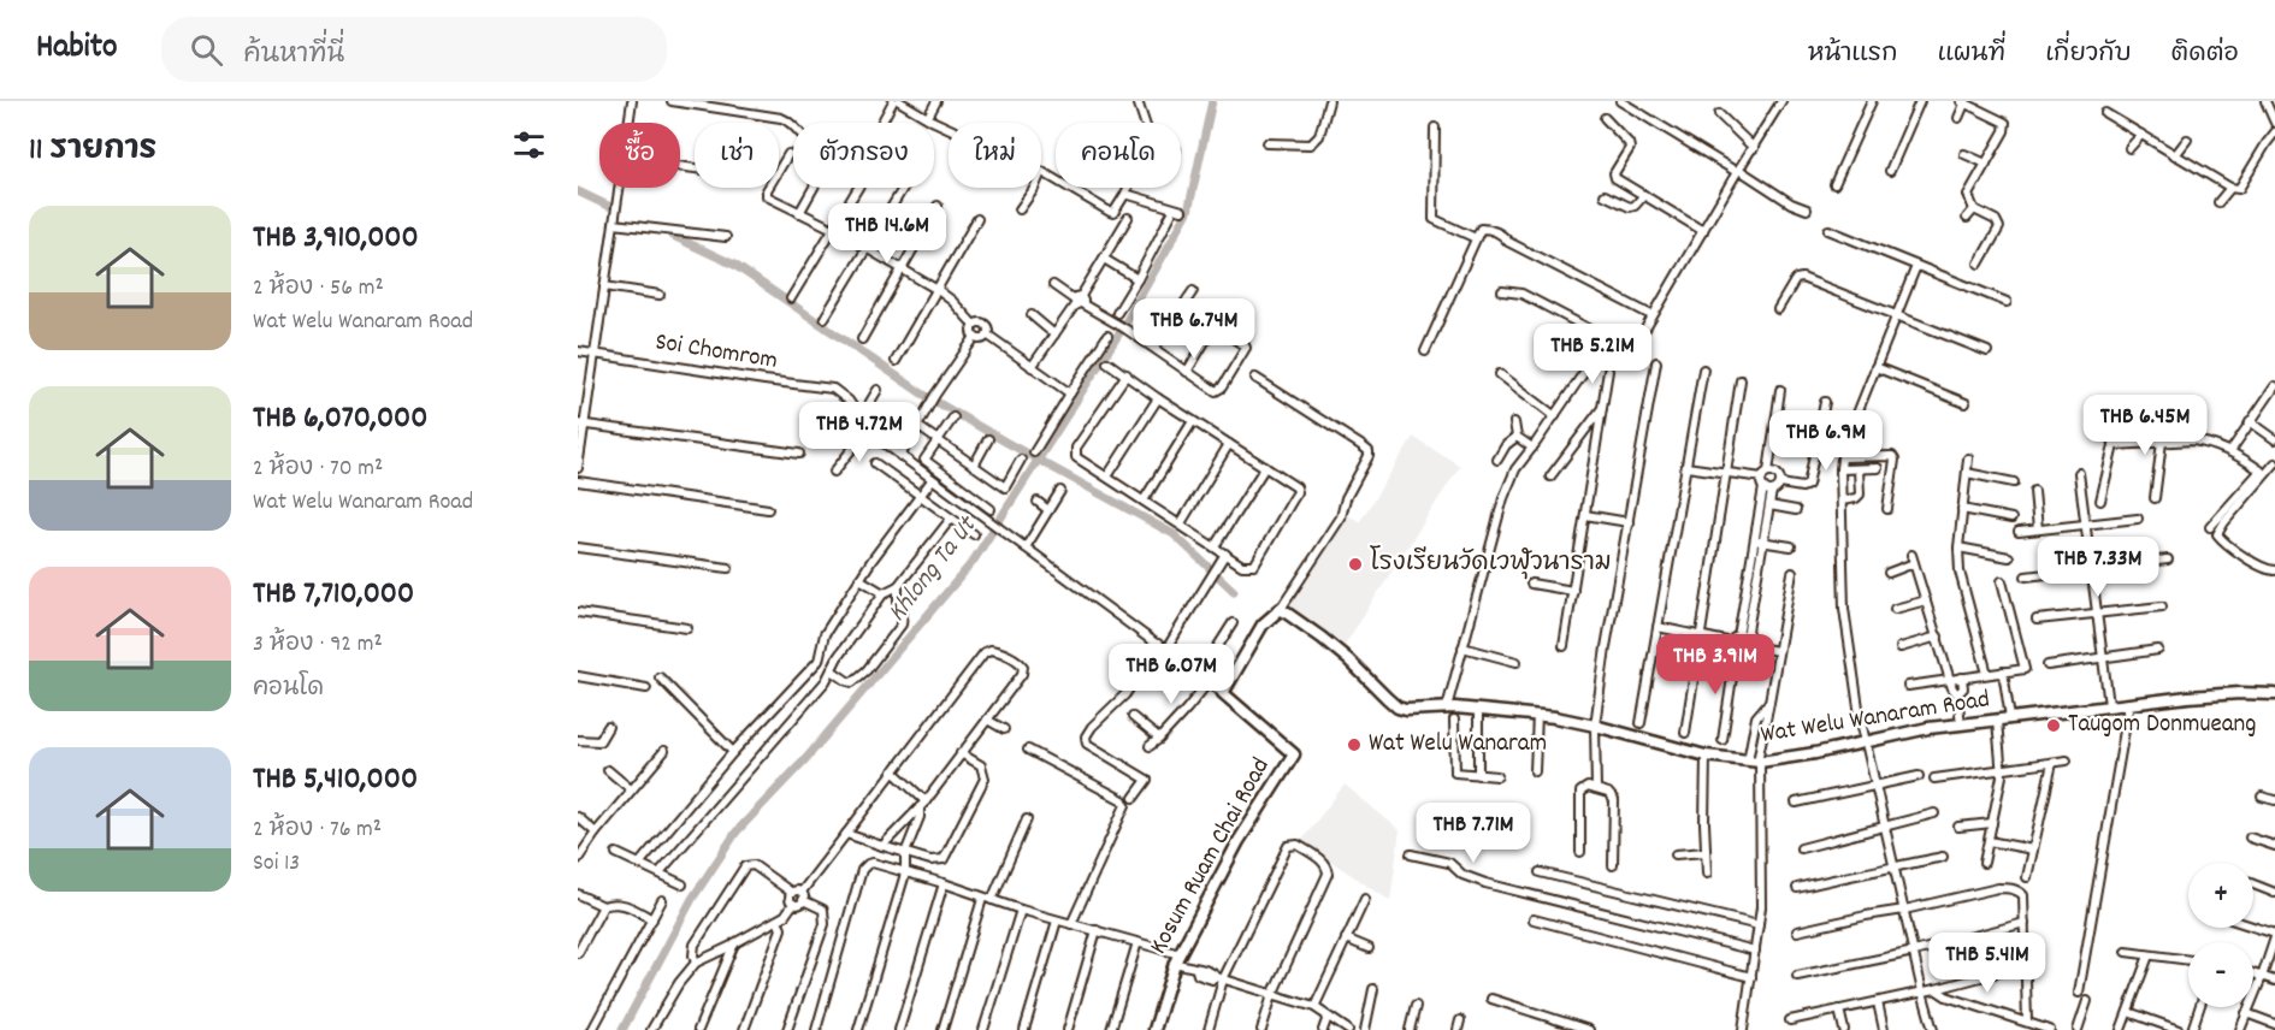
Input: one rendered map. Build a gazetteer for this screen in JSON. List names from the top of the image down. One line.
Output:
{"streets":{"street":["Soi Chomrom","Wat Welu Wanaram Road","Kosum Ruam Chai Road"]},"water":["Khlong Ta Ut"],"places":["โรงเรียนวัดเวฬุวนาราม","Taugom Donmueang","Wat Welu Wanaram"],"page":{"header":"Habito","search":"ค้นหาที่นี่","nav":["หน้าแรก","แผนที่","เกี่ยวกับ","ติดต่อ"],"heading":"11 รายการ","chip":["ซื้อ","เช่า","ตัวกรอง","ใหม่","คอนโด"],"list":[{"name":"THB 3,910,000","note":"2 ห้อง · 56 m² · Wat Welu Wanaram Road"},{"name":"THB 6,070,000","note":"2 ห้อง · 70 m² · Wat Welu Wanaram Road"},{"name":"THB 7,710,000","note":"3 ห้อง · 92 m² · คอนโด"},{"name":"THB 5,410,000","note":"2 ห้อง · 76 m² · Soi 13"}],"price":["THB 14.6M","THB 6.74M","THB 5.21M","THB 6.45M","THB 4.72M","THB 6.9M","THB 7.33M","THB 3.91M","THB 6.07M","THB 7.71M","THB 5.41M"],"map_buttons":["+","−"]}}
